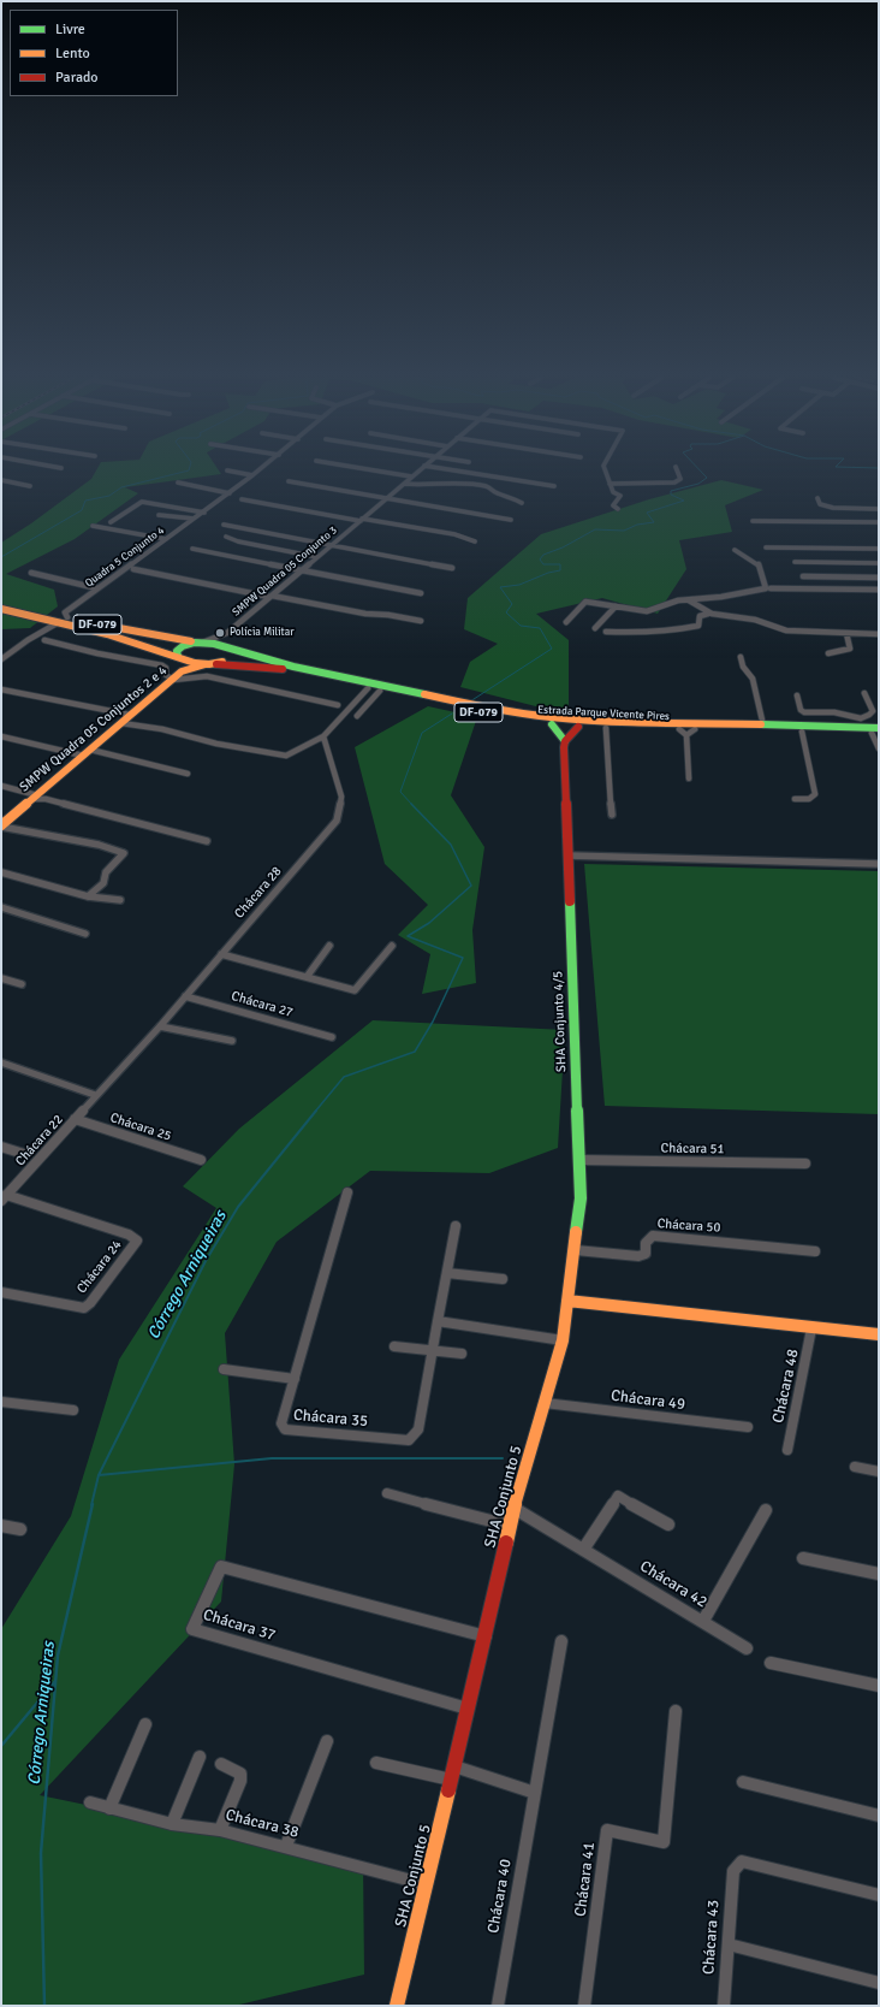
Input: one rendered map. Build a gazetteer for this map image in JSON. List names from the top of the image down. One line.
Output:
{"streets":{"main road":["DF-079","Estrada Parque Vicente Pires","SMPW Quadra 05 Conjuntos 2 e 4","SHA Conjunto 4/5","SHA Conjunto 5"],"street":["Quadra 5 Conjunto 4","SMPW Quadra 05 Conjunto 3","Chácara 28","Chácara 27","Chácara 25","Chácara 22","Chácara 51","Chácara 50","Chácara 24","Chácara 48","Chácara 49","Chácara 35","Chácara 42","Chácara 37","Chácara 38","Chácara 41","Chácara 40","Chácara 43"]},"crossings":[["Quadra 5 Conjunto 4","DF-079"],["DF-079","Estrada Parque Vicente Pires"],["DF-079","SMPW Quadra 05 Conjuntos 2 e 4"],["Chácara 28","Chácara 27"],["Chácara 28","Chácara 22"],["SHA Conjunto 4/5","Chácara 51"],["SHA Conjunto 4/5","Chácara 50"],["SHA Conjunto 4/5","SHA Conjunto 5"],["Chácara 25","Chácara 22"],["Chácara 22","Chácara 24"],["Chácara 49","SHA Conjunto 5"],["SHA Conjunto 5","Chácara 42"],["SHA Conjunto 5","Chácara 37"],["SHA Conjunto 5","Chácara 38"]],"water":["Córrego Arniqueiras"],"places":["Polícia Militar"],"legend":["Livre","Lento","Parado"]}
